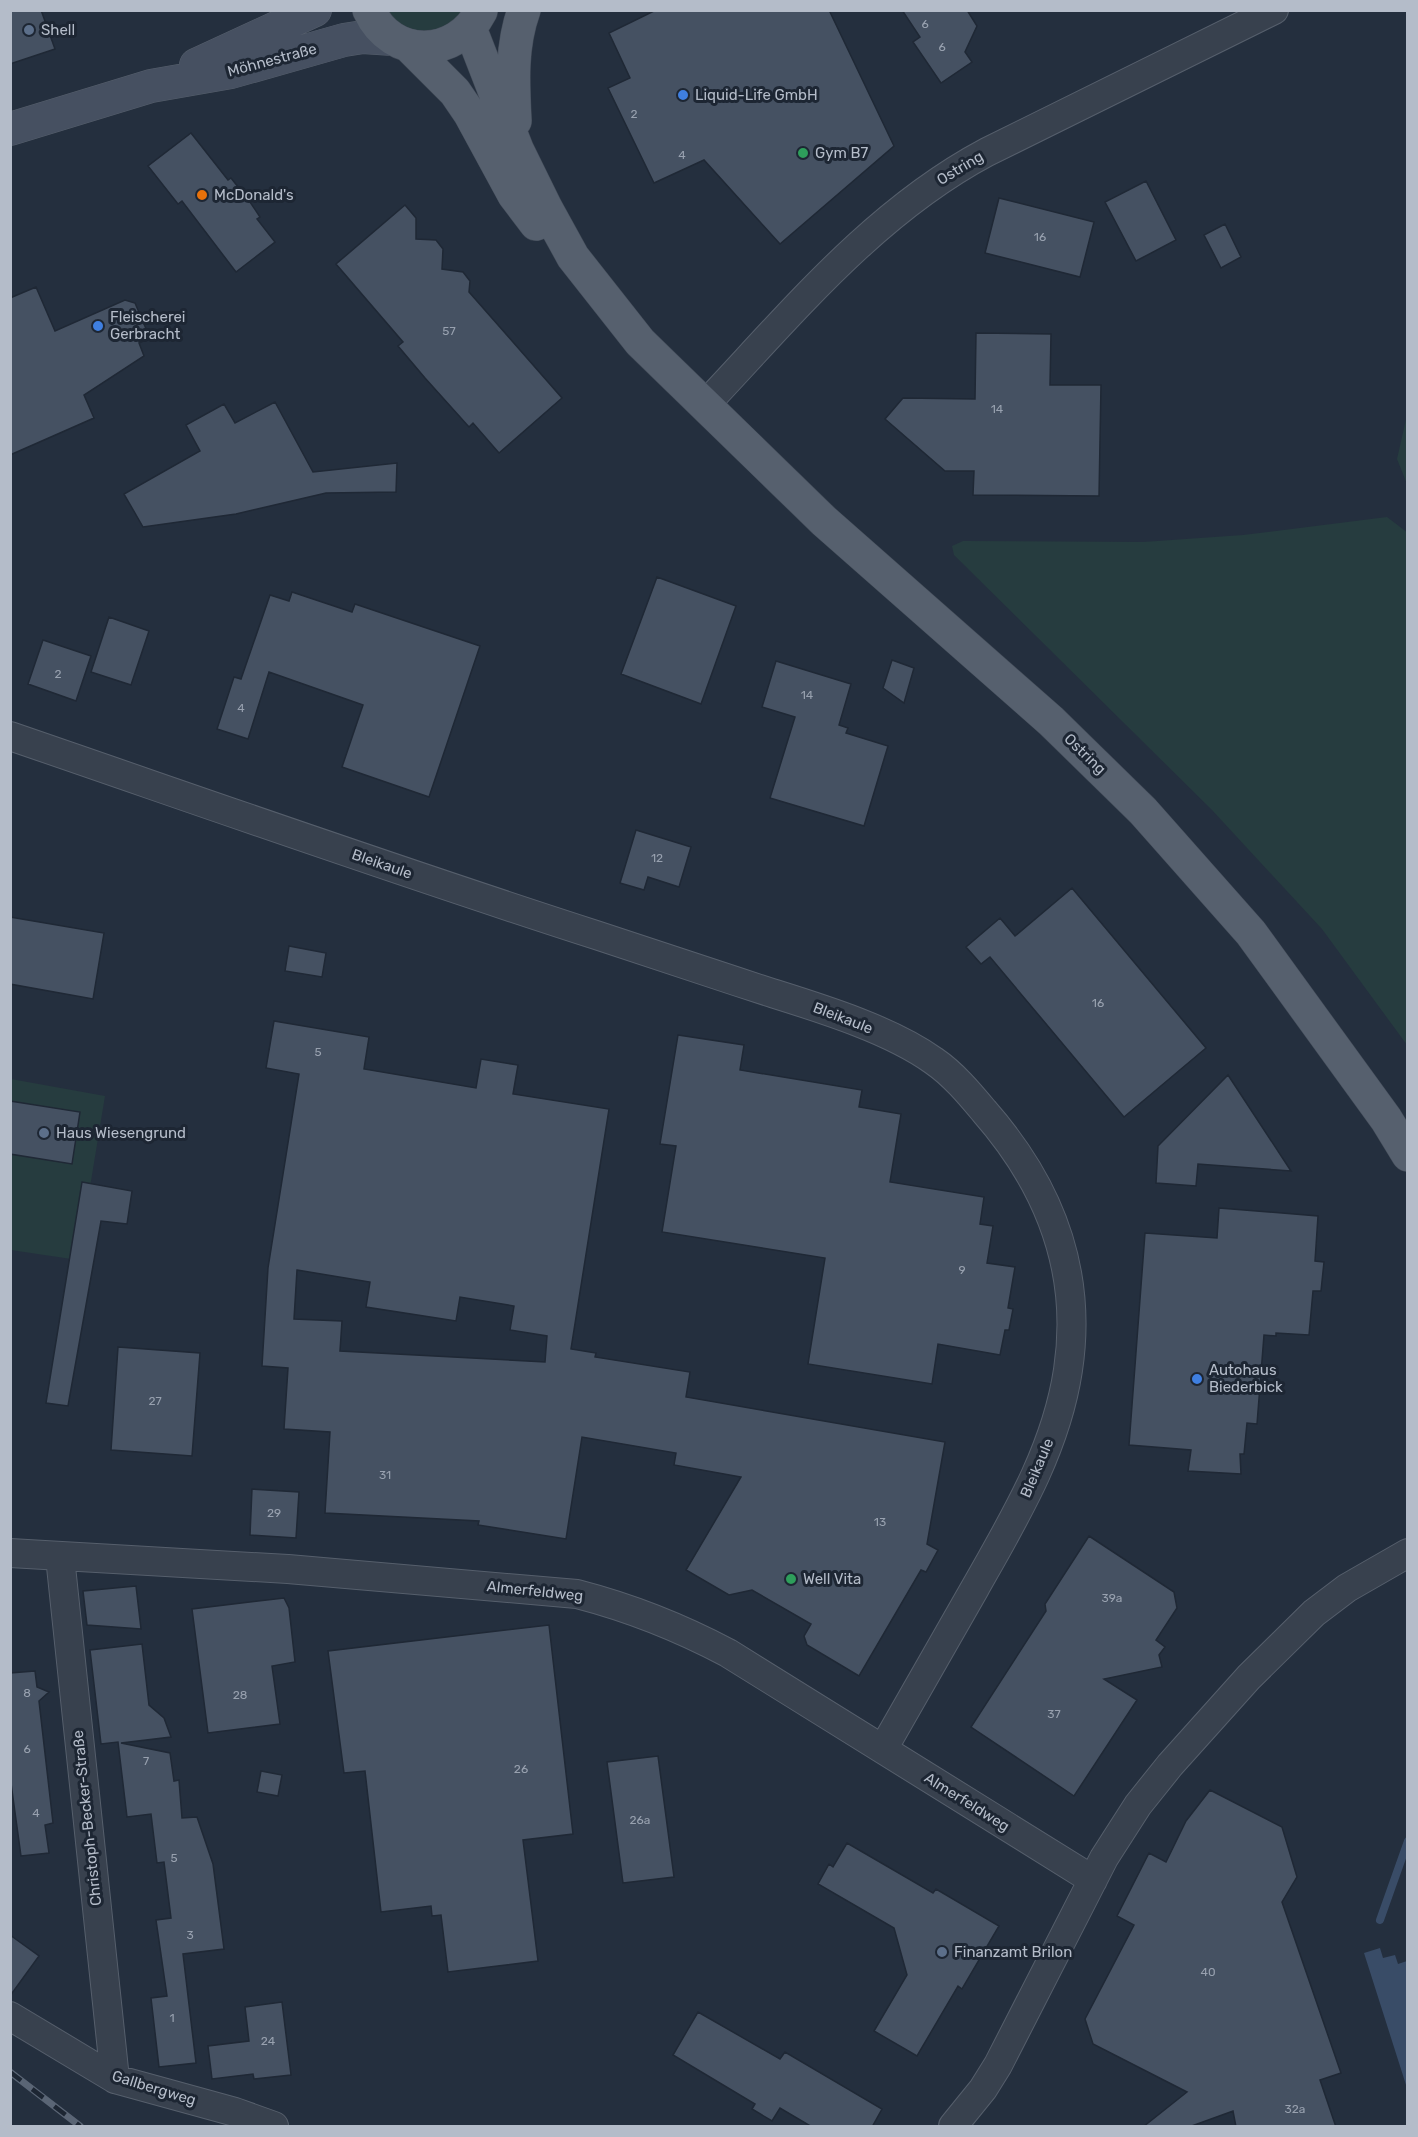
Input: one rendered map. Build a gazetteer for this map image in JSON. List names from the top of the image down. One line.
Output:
{"streets":{"main road":["Ostring"],"street":["Möhnestraße","Bleikaule","Almerfeldweg","Christoph-Becker-Straße","Gallbergweg"]},"crossings":[["Bleikaule","Almerfeldweg"],["Almerfeldweg","Christoph-Becker-Straße"],["Christoph-Becker-Straße","Gallbergweg"]],"places":["Shell","Liquid-Life GmbH","Gym B7","McDonald's","Fleischerei Gerbracht","Haus Wiesengrund","Autohaus Biederbick","Well Vita","Finanzamt Brilon"],"house_numbers":["6","6","2","4","16","57","14","2","14","4","12","16","5","9","27","31","29","13","39a","8","28","37","6","7","26","4","26a","5","3","40","1","24","32a"]}
